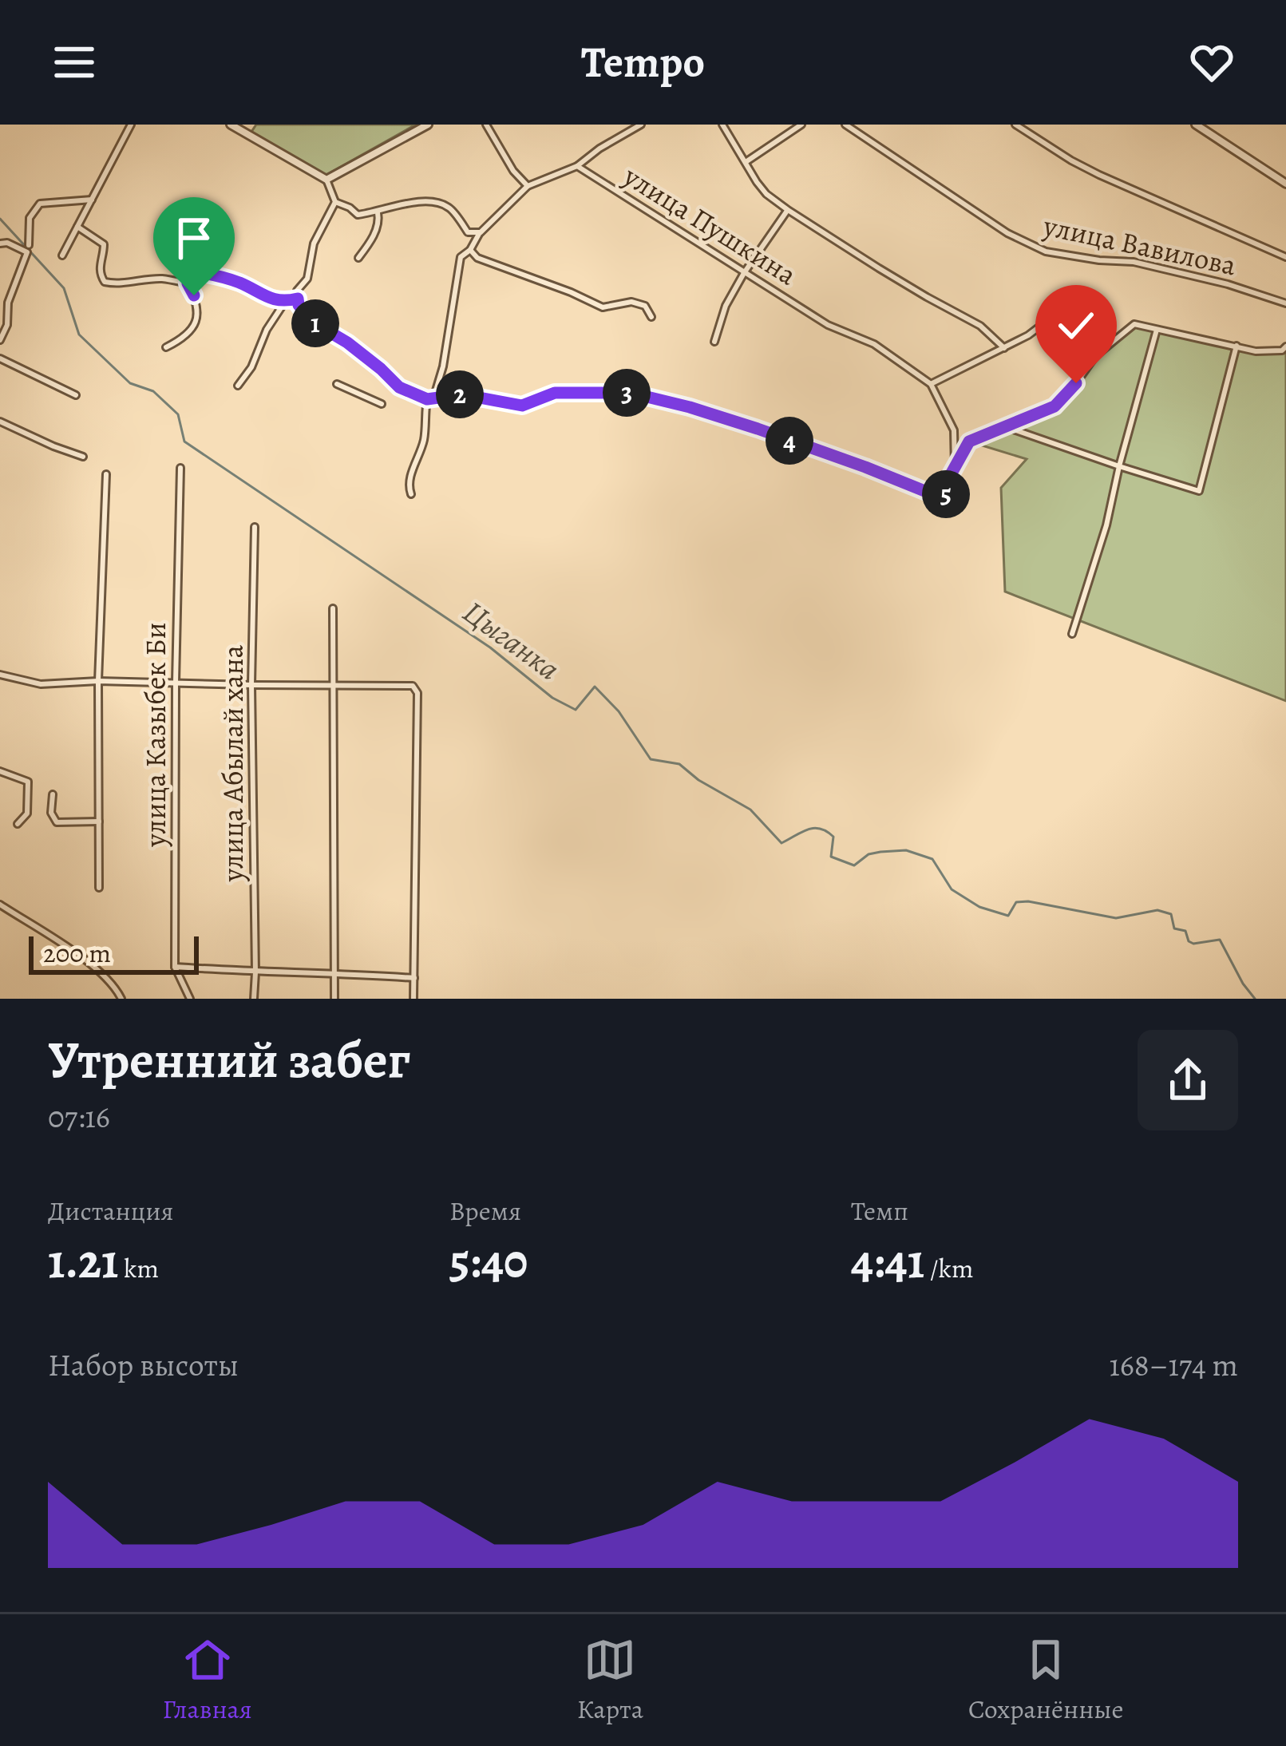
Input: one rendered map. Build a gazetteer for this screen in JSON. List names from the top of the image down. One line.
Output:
{"streets":{"street":["улица Пушкина","улица Вавилова","улица Казыбек Би","улица Абылай хана"]},"water":["Цыганка"],"scale_bar":"200 m","page":{"header":"Tempo","pins":["1","3","2","4","5"],"scale":"200 m","heading":["Утренний забег","07:16"],"stats":[["Дистанция","1.21 km"],["Время","5:40"],["Темп","4:41 /km"]],"chart":["Набор высоты","168–174 m"],"tabs":["Главная","Карта","Сохранённые"]}}
